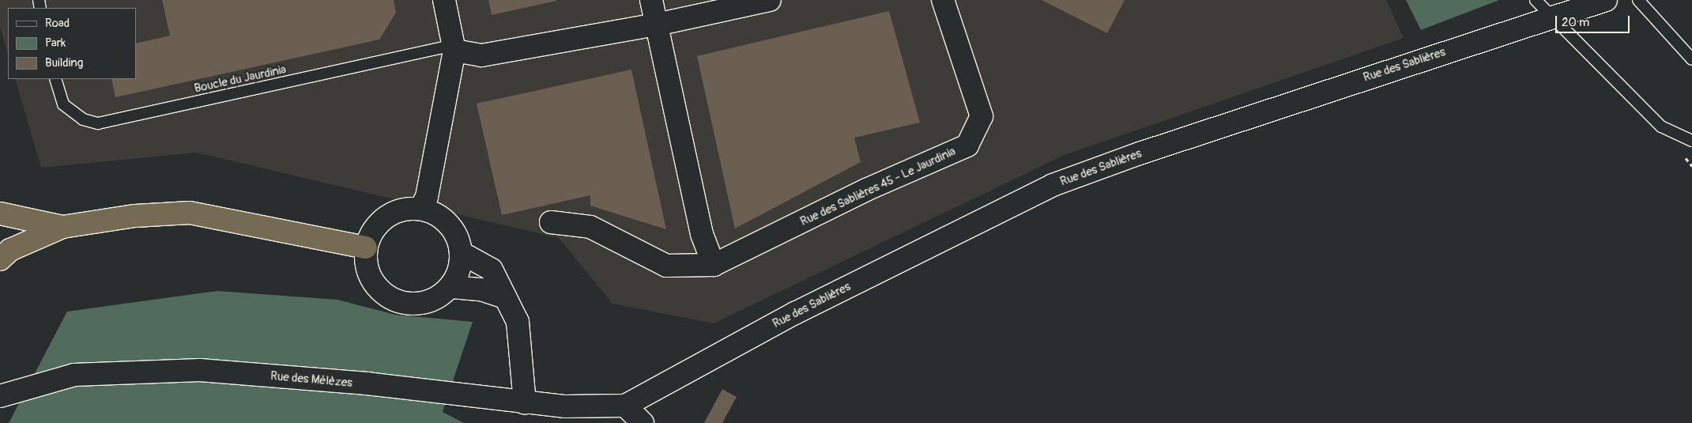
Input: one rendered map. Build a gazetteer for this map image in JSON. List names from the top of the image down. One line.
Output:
{"streets":{"street":["Rue des Sablières","Rue des Sablières 45 - Le Jaurdinia","Rue des Mélèzes"],"lane":["Boucle du Jaurdinia"]},"crossings":[["Rue des Sablières","Rue des Mélèzes"]],"legend":["Road","Park","Building"],"scale_bar":"20 m"}
